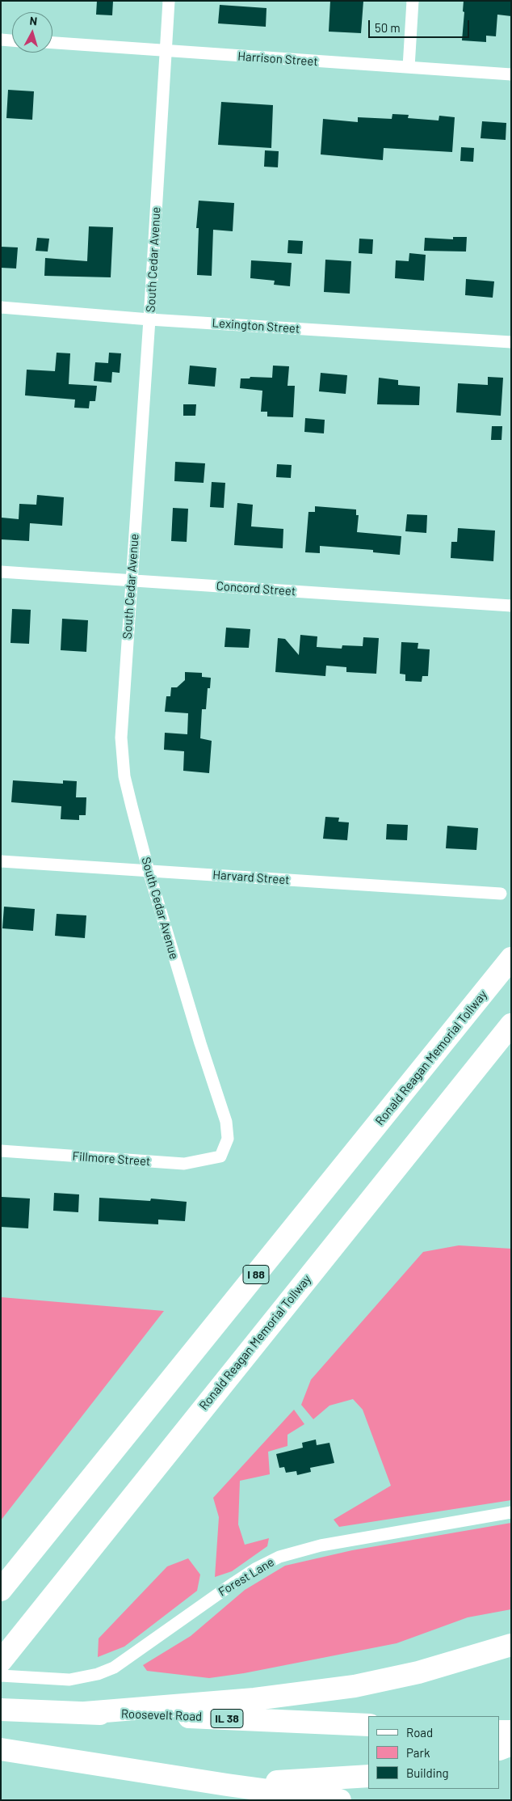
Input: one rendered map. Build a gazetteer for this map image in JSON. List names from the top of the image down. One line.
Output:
{"streets":{"highway":["Ronald Reagan Memorial Tollway","I 88","Roosevelt Road","IL 38"],"street":["Harrison Street","South Cedar Avenue","Lexington Street","Concord Street","Harvard Street","Fillmore Street","Forest Lane"]},"crossings":[["Harrison Street","South Cedar Avenue"],["South Cedar Avenue","Lexington Street"],["South Cedar Avenue","Concord Street"],["South Cedar Avenue","Harvard Street"],["South Cedar Avenue","Fillmore Street"]],"legend":["Road","Park","Building"],"scale_bar":"50 m","north":"top"}
